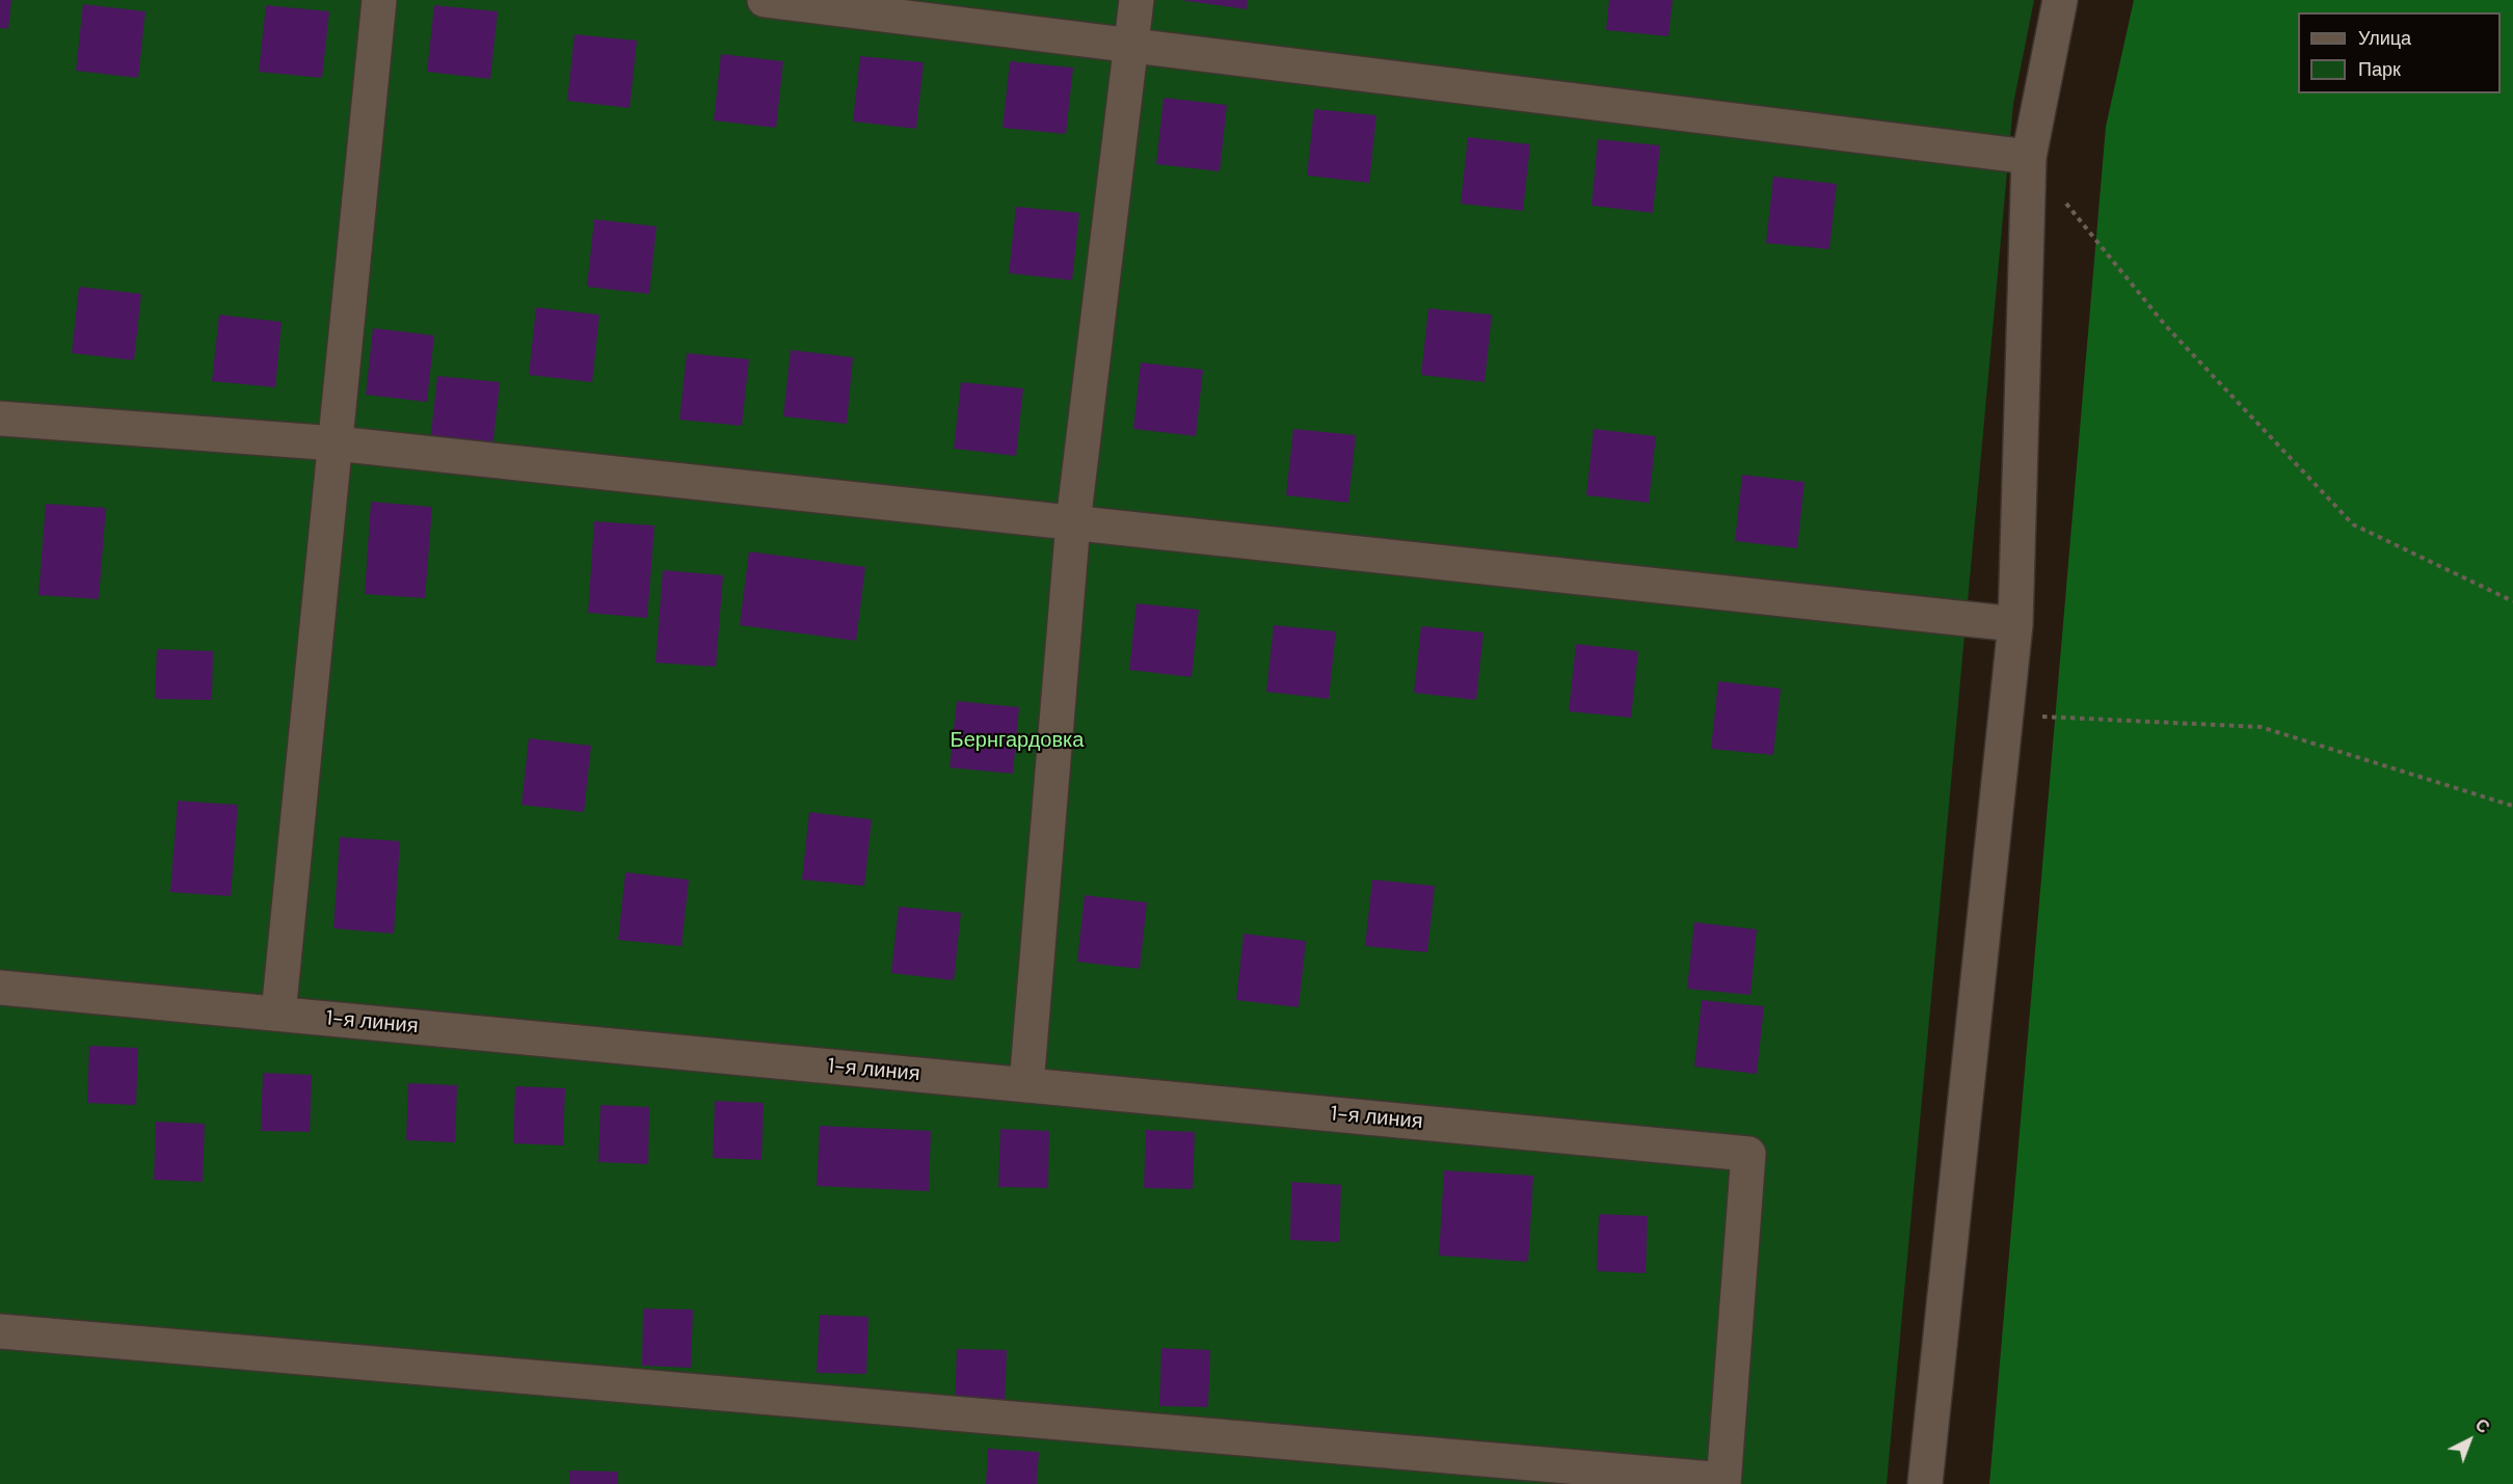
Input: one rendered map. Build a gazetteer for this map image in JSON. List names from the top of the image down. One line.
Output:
{"streets":{"street":["1-я линия"]},"parks":["Бернгардовка"],"legend":["Улица","Парк"],"north":"top right"}
